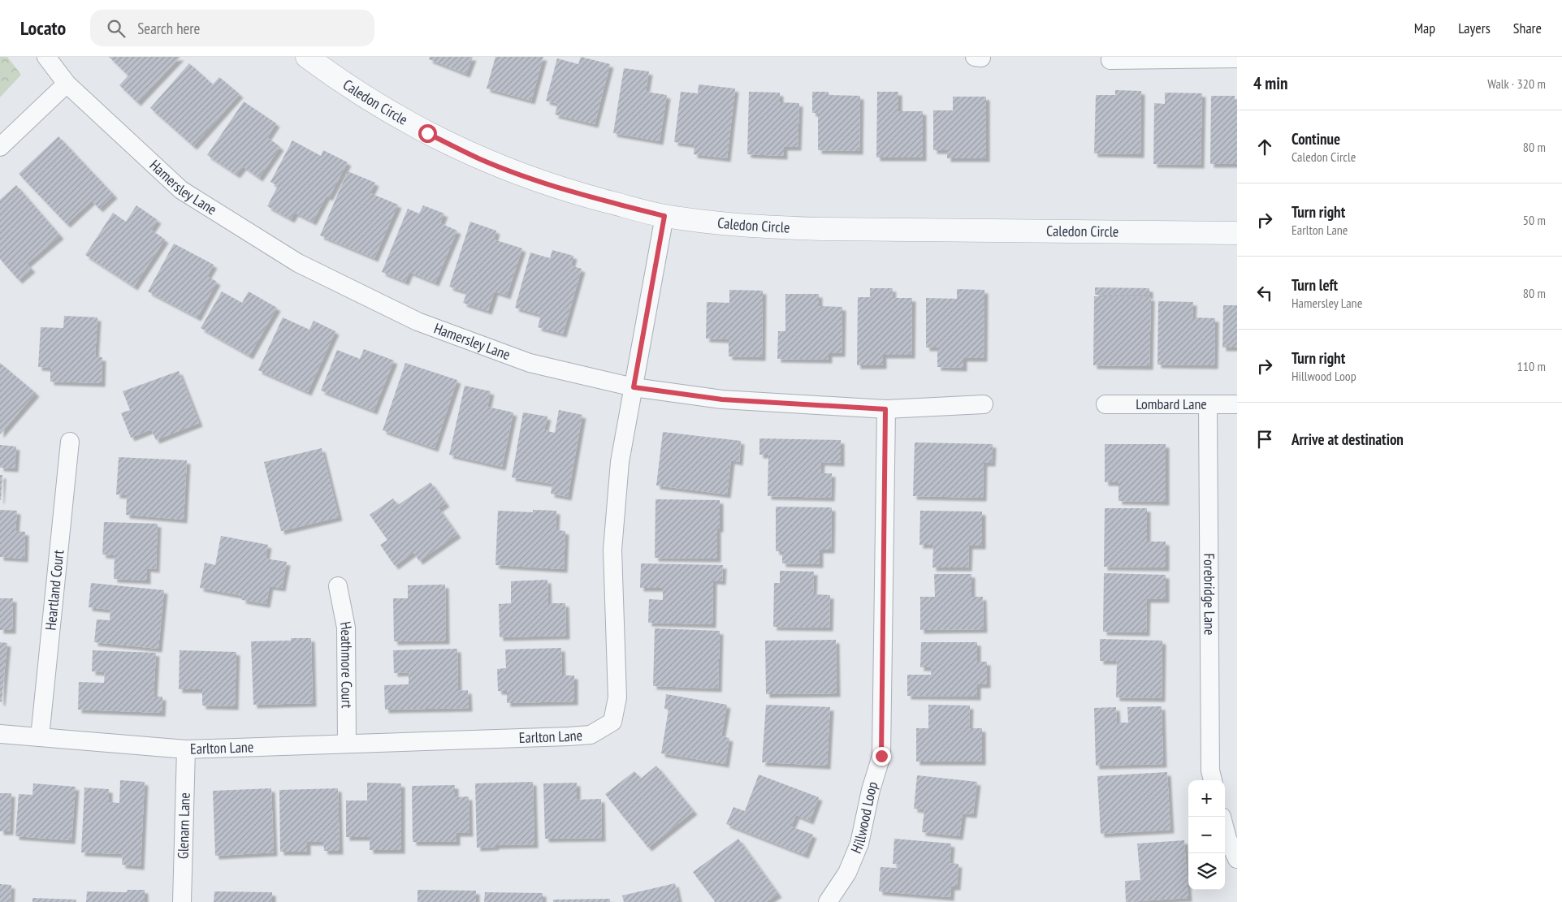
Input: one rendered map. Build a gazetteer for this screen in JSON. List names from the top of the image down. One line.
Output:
{"streets":{"street":["Caledon Circle","Hamersley Lane","Lombard Lane","Heartland Court","Forebridge Lane","Heathmore Court","Earlton Lane","Hillwood Loop","Glenarn Lane"]},"crossings":[["Caledon Circle","Earlton Lane"],["Hamersley Lane","Earlton Lane"],["Hamersley Lane","Hillwood Loop"],["Lombard Lane","Forebridge Lane"],["Heartland Court","Earlton Lane"],["Heathmore Court","Earlton Lane"],["Earlton Lane","Glenarn Lane"]],"page":{"header":"Locato","search":"Search here","nav":["Map","Layers","Share"],"heading":["4 min","Walk · 320 m"],"list":[["Continue","Caledon Circle","80 m"],["Turn right","Earlton Lane","50 m"],["Turn left","Hamersley Lane","80 m"],["Turn right","Hillwood Loop","110 m"],"Arrive at destination"],"map_buttons":["+","−"]}}
